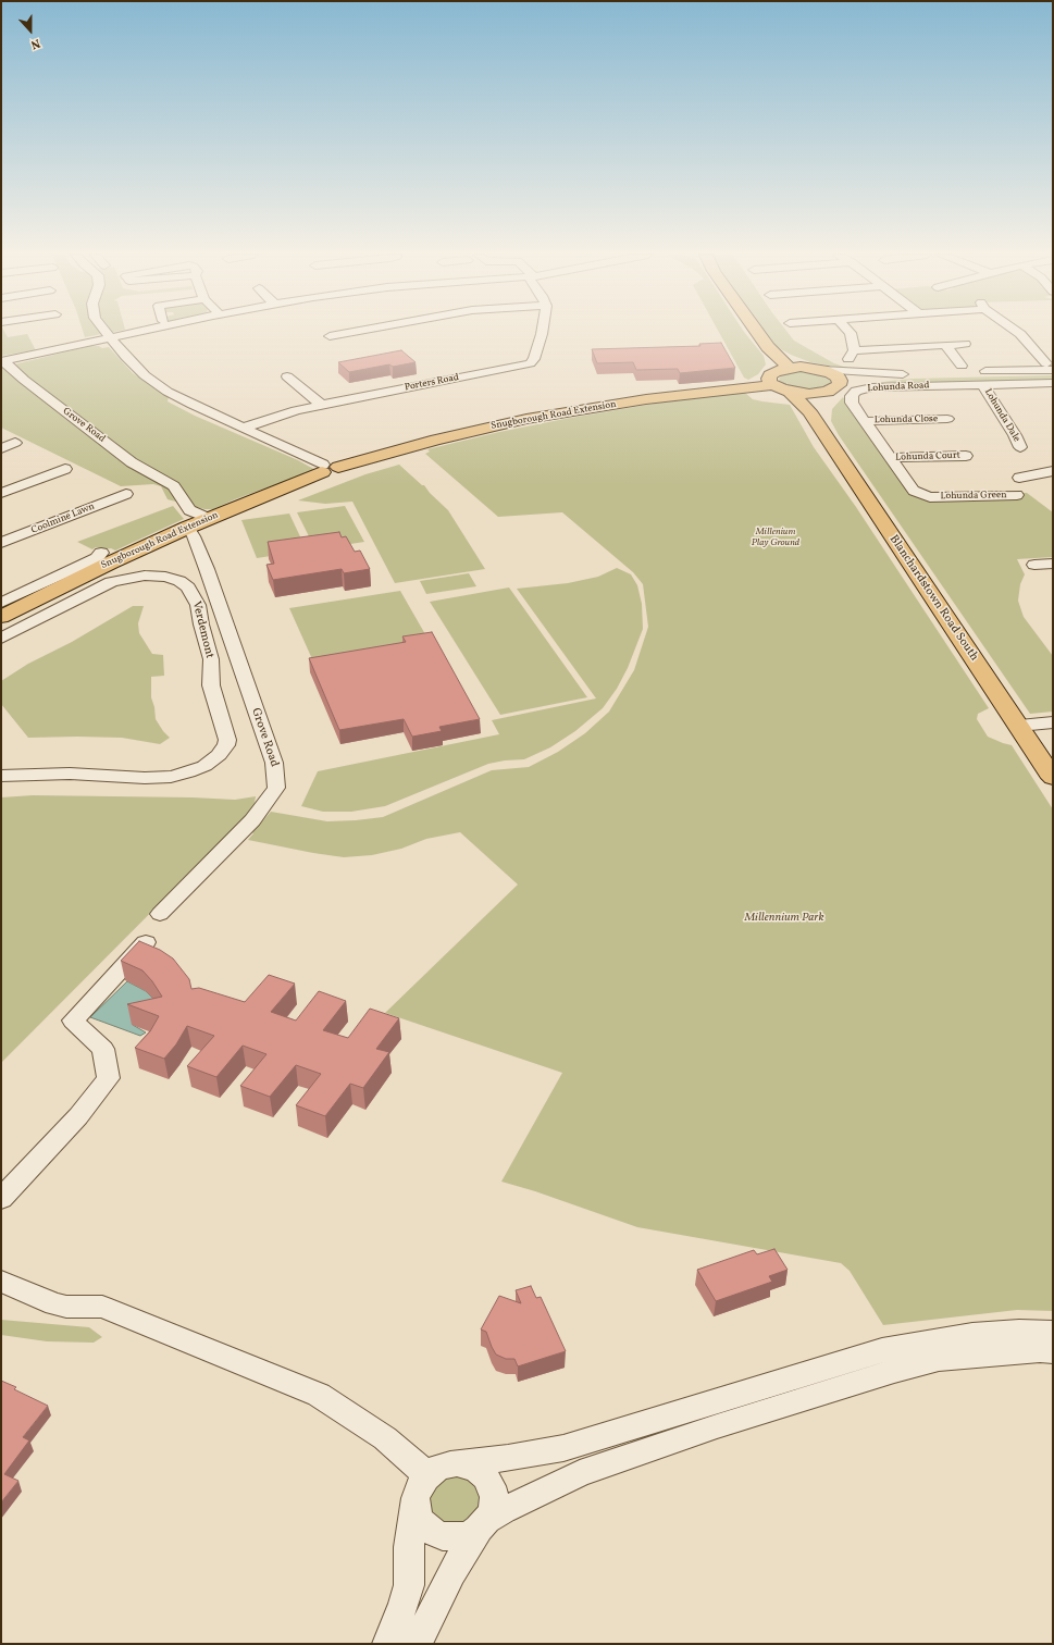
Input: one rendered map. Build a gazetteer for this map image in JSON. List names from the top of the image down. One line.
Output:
{"streets":{"main road":["Snugborough Road Extension","Blanchardstown Road South"],"street":["Porters Road","Lohunda Road","Lohunda Dale","Lohunda Close","Grove Road","Lohunda Court","Lohunda Green","Coolmine Lawn","Verdemont"]},"crossings":[["Lohunda Road","Lohunda Dale"],["Lohunda Road","Lohunda Close"],["Lohunda Road","Lohunda Court"],["Lohunda Road","Lohunda Green"],["Snugborough Road Extension","Grove Road"]],"parks":["Millenium Play Ground","Millennium Park"],"north":"bottom"}
